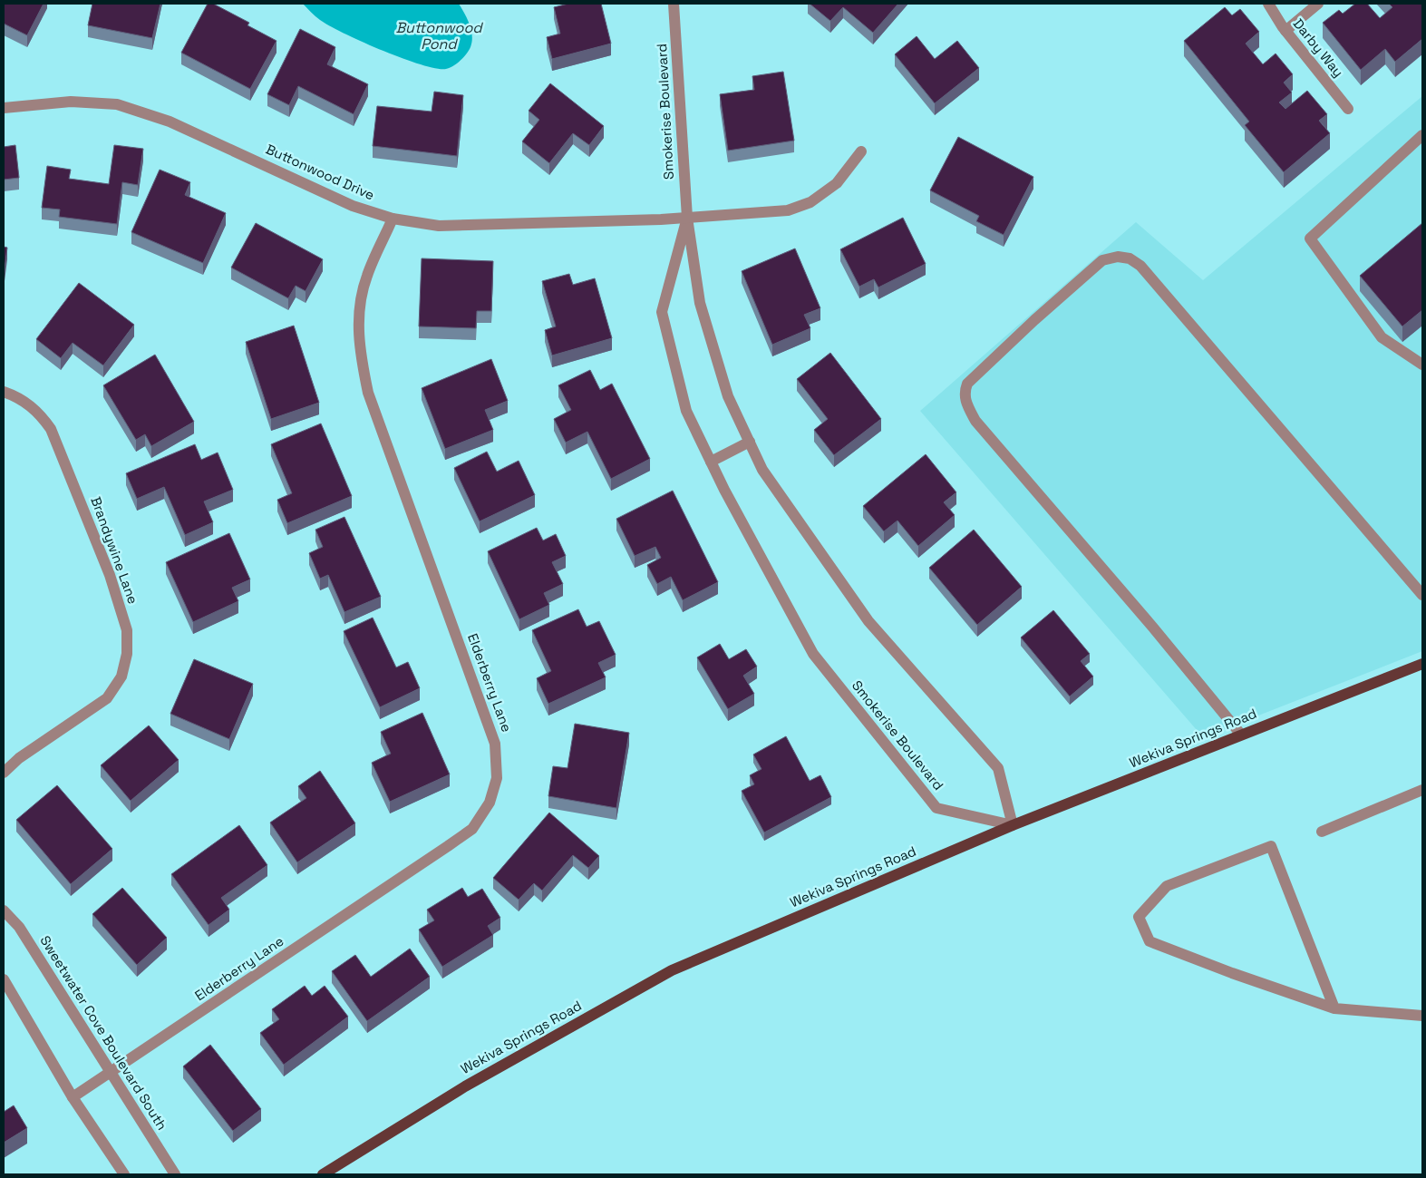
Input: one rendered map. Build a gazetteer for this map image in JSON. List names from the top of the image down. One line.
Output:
{"streets":{"main road":["Wekiva Springs Road"],"street":["Darby Way","Smokerise Boulevard","Buttonwood Drive","Brandywine Lane","Elderberry Lane","Sweetwater Cove Boulevard South"]},"crossings":[["Smokerise Boulevard","Buttonwood Drive"],["Smokerise Boulevard","Wekiva Springs Road"],["Buttonwood Drive","Elderberry Lane"],["Elderberry Lane","Sweetwater Cove Boulevard South"]],"water":["Buttonwood Pond"]}
